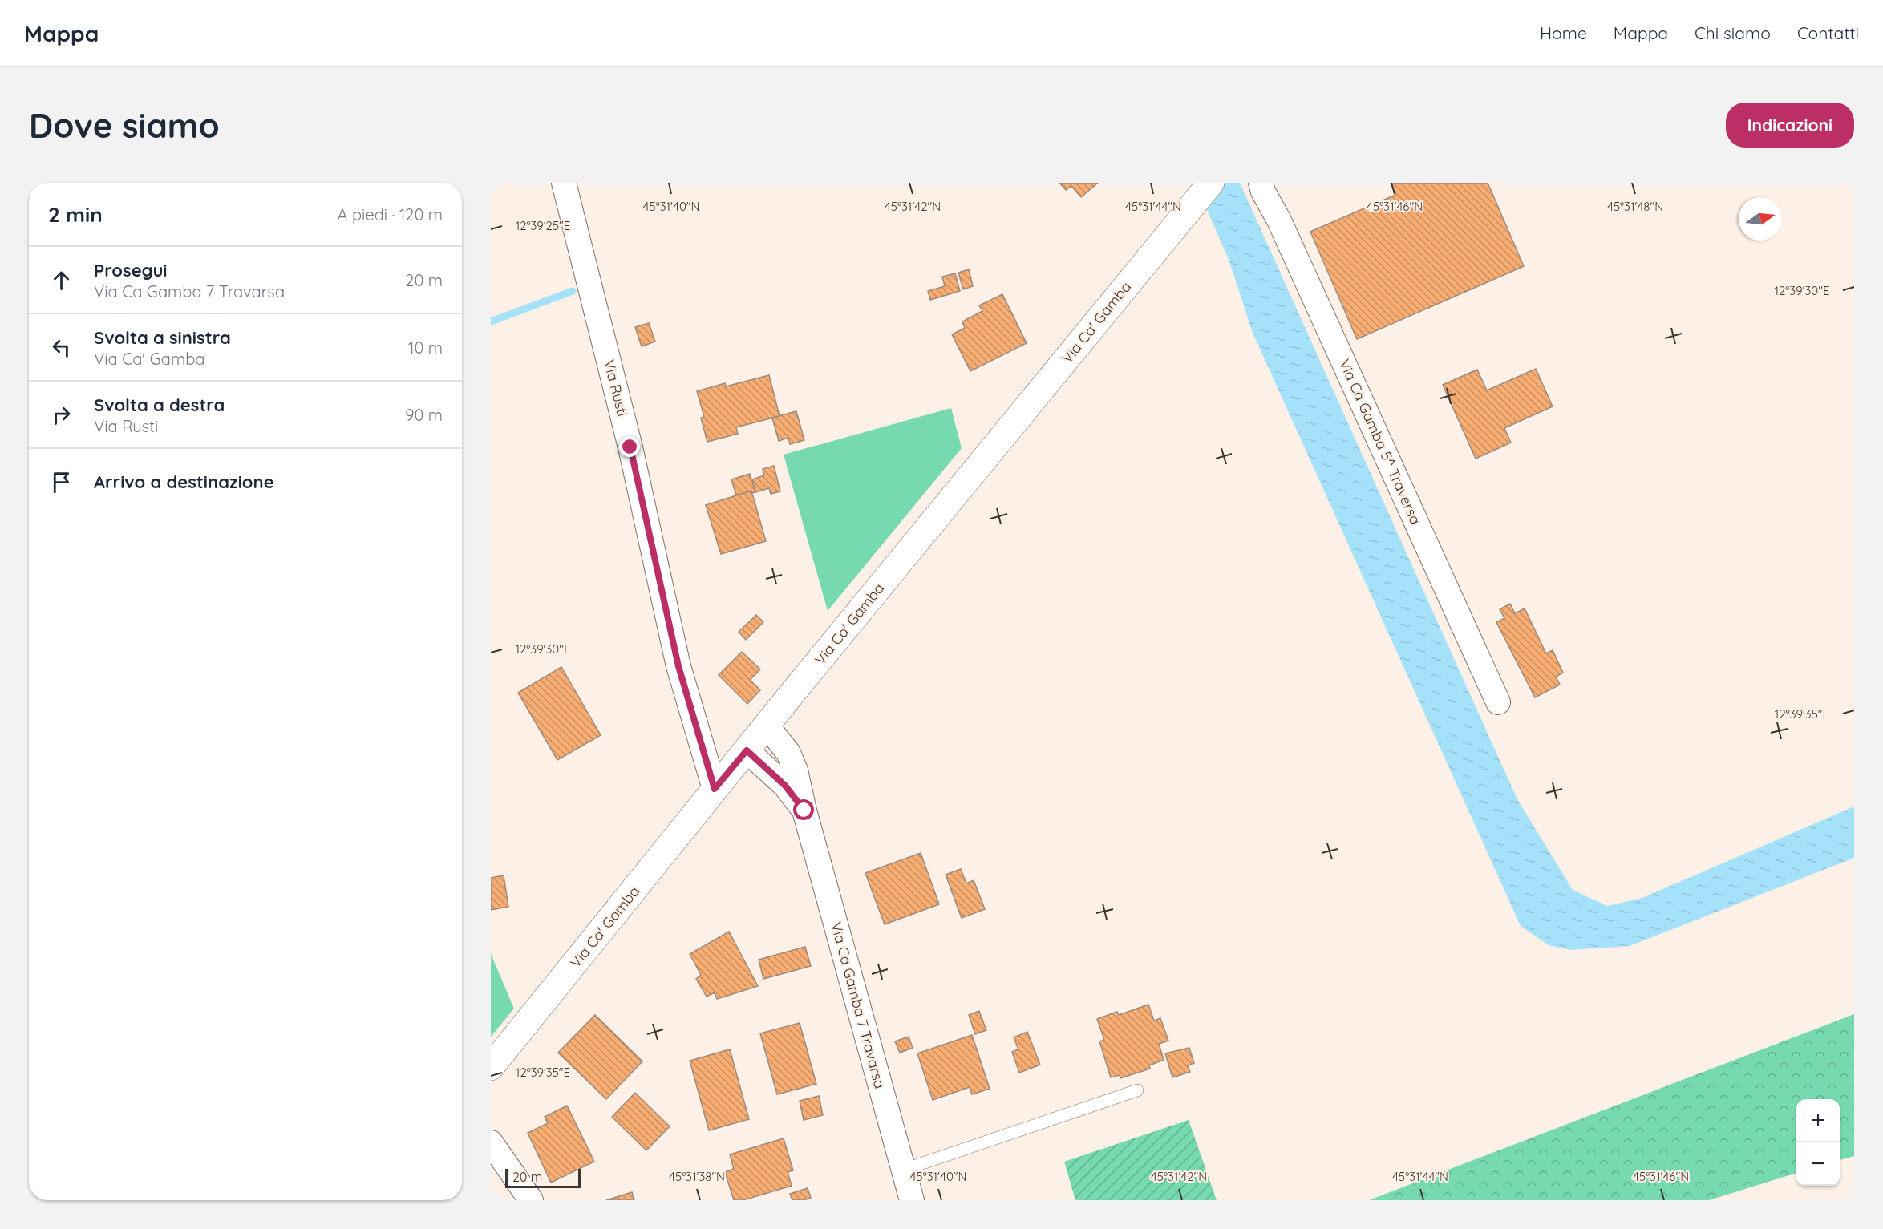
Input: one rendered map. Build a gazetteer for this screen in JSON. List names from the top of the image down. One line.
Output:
{"streets":{"street":["Via Ca' Gamba","Via Rusti","Via Cà Gamba 5^ Traversa","Via Ca Gamba 7 Travarsa"]},"crossings":[["Via Ca' Gamba","Via Rusti"],["Via Ca' Gamba","Via Ca Gamba 7 Travarsa"]],"scale_bar":"20 m","north":"right","page":{"header":"Mappa","nav":["Home","Mappa","Chi siamo","Contatti"],"buttons":"Indicazioni","title":"Dove siamo","heading":["2 min","A piedi · 120 m"],"list":[["Prosegui","Via Ca Gamba 7 Travarsa","20 m"],["Svolta a sinistra","Via Ca' Gamba","10 m"],["Svolta a destra","Via Rusti","90 m"],"Arrivo a destinazione"],"map_buttons":["+","−"],"scale":"20 m"},"coordinates":["45°31'40\"N","45°31'42\"N","45°31'44\"N","45°31'46\"N","45°31'48\"N","12°39'25\"E","12°39'30\"E","12°39'35\"E","45°31'38\"N"]}
